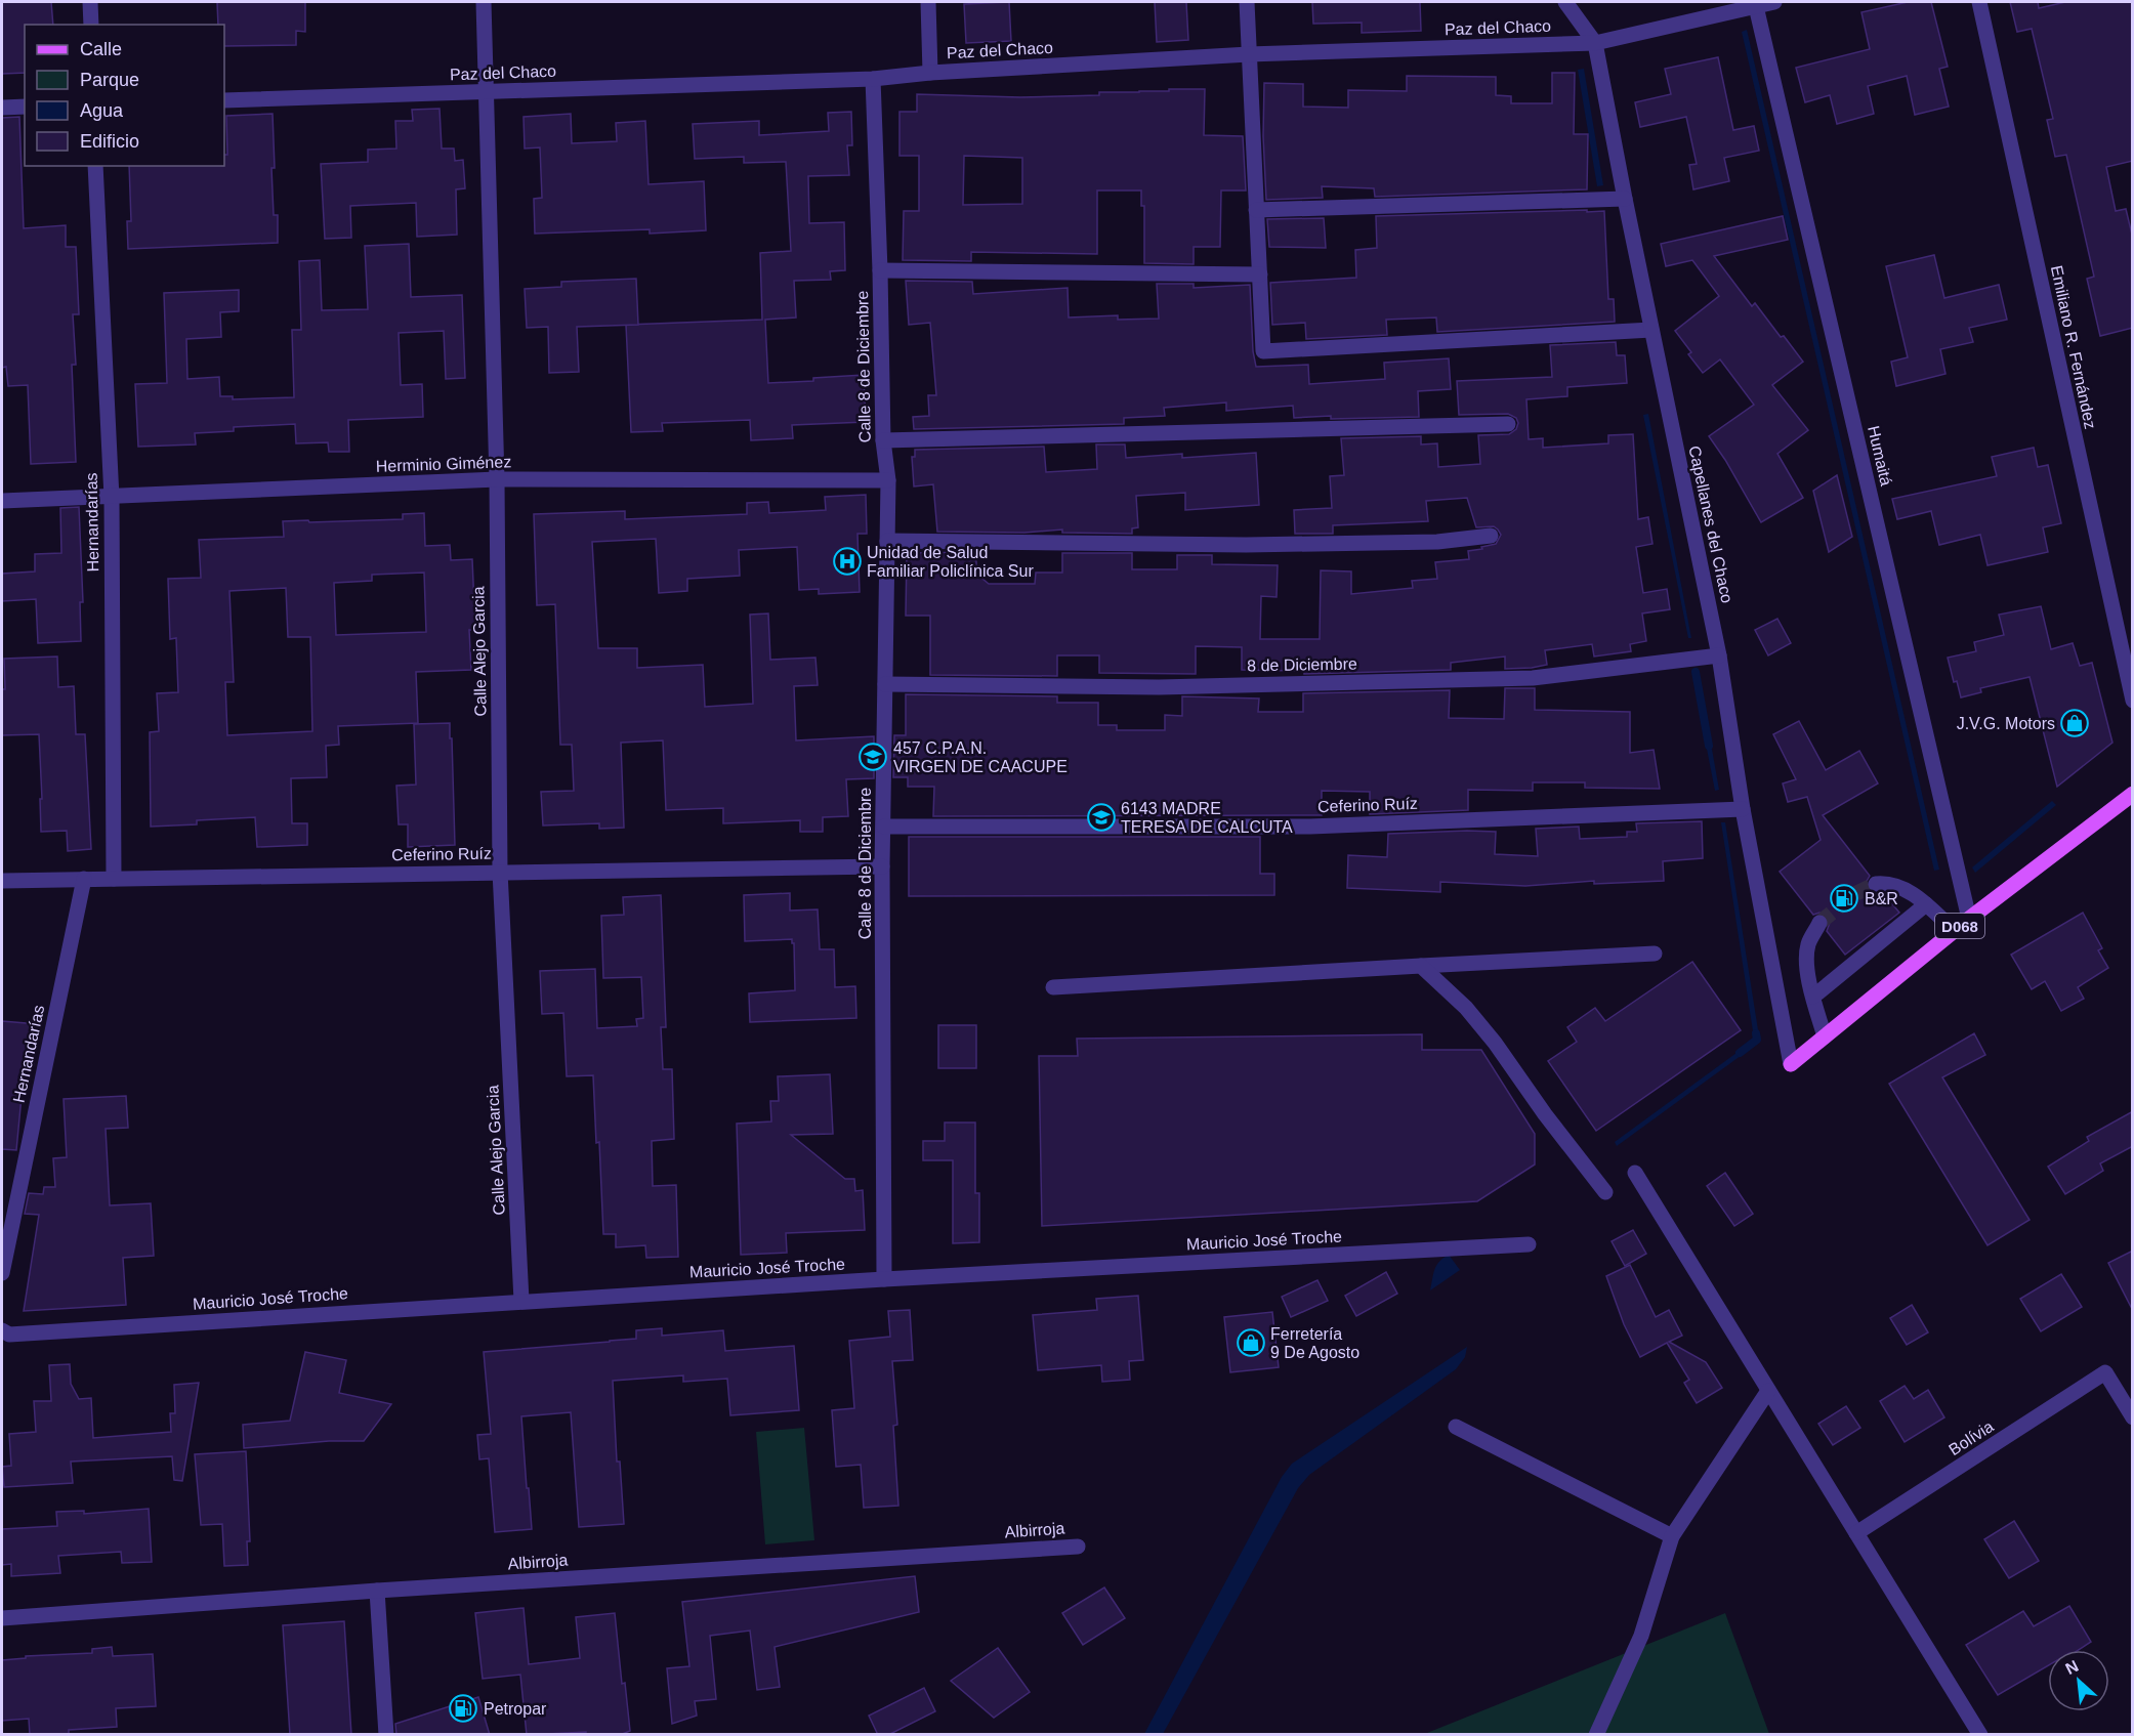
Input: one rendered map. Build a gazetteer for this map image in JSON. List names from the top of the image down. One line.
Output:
{"streets":{"main road":["D068"],"street":["Paz del Chaco","Emiliano R. Fernández","Calle 8 de Diciembre","Humaitá","Herminio Giménez","Hernandarías","Capellanes del Chaco","Calle Alejo Garcia","8 de Diciembre","Ceferino Ruíz","Mauricio José Troche","Bolívia","Albirroja"]},"crossings":[["Paz del Chaco","Calle 8 de Diciembre"],["Paz del Chaco","Humaitá"],["Paz del Chaco","Capellanes del Chaco"],["Paz del Chaco","Calle Alejo Garcia"],["Calle 8 de Diciembre","Herminio Giménez"],["Calle 8 de Diciembre","8 de Diciembre"],["Calle 8 de Diciembre","Ceferino Ruíz"],["Calle 8 de Diciembre","Mauricio José Troche"],["Humaitá","D068"],["Herminio Giménez","Hernandarías"],["Herminio Giménez","Calle Alejo Garcia"],["Hernandarías","Ceferino Ruíz"],["Capellanes del Chaco","8 de Diciembre"],["Capellanes del Chaco","Ceferino Ruíz"],["Capellanes del Chaco","D068"],["Calle Alejo Garcia","Ceferino Ruíz"],["Calle Alejo Garcia","Mauricio José Troche"]],"places":{"hospital":["Unidad de Salud Familiar Policlínica Sur"],"shop":["J.V.G. Motors","Ferretería 9 De Agosto"],"school or university":["457 C.P.A.N. VIRGEN DE CAACUPE","6143 MADRE TERESA DE CALCUTA"],"fuel station":["B&R","Petropar"]},"legend":["Calle","Parque","Agua","Edificio"],"north":"top left"}
